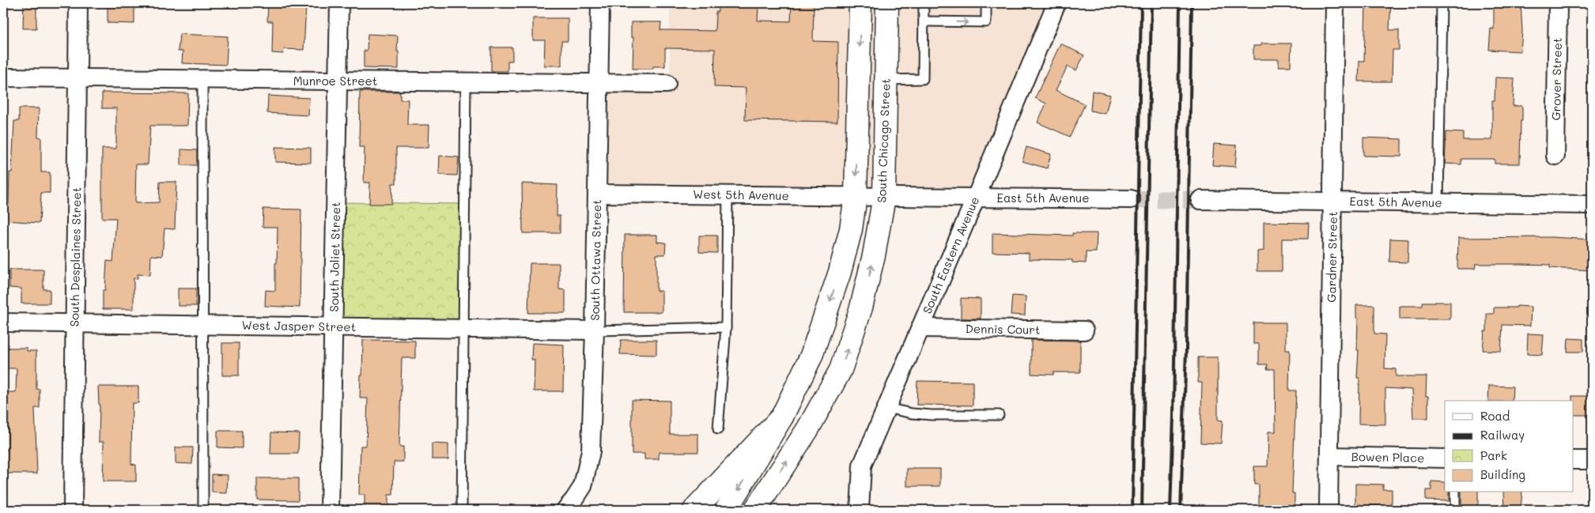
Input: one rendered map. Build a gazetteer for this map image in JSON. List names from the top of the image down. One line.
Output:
{"streets":{"main road":["South Chicago Street"],"street":["Grover Street","Munroe Street","West 5th Avenue","East 5th Avenue","South Eastern Avenue","South Desplaines Street","South Joliet Street","Gardner Street","South Ottawa Street","West Jasper Street","Dennis Court","Bowen Place"]},"crossings":[["Munroe Street","South Desplaines Street"],["Munroe Street","South Joliet Street"],["Munroe Street","South Ottawa Street"],["South Chicago Street","West 5th Avenue"],["South Chicago Street","East 5th Avenue"],["West 5th Avenue","East 5th Avenue"],["West 5th Avenue","South Ottawa Street"],["East 5th Avenue","South Eastern Avenue"],["East 5th Avenue","Gardner Street"],["South Eastern Avenue","Dennis Court"],["South Desplaines Street","West Jasper Street"],["South Joliet Street","West Jasper Street"],["Gardner Street","Bowen Place"],["South Ottawa Street","West Jasper Street"]],"legend":["Road","Railway","Park","Building"]}
